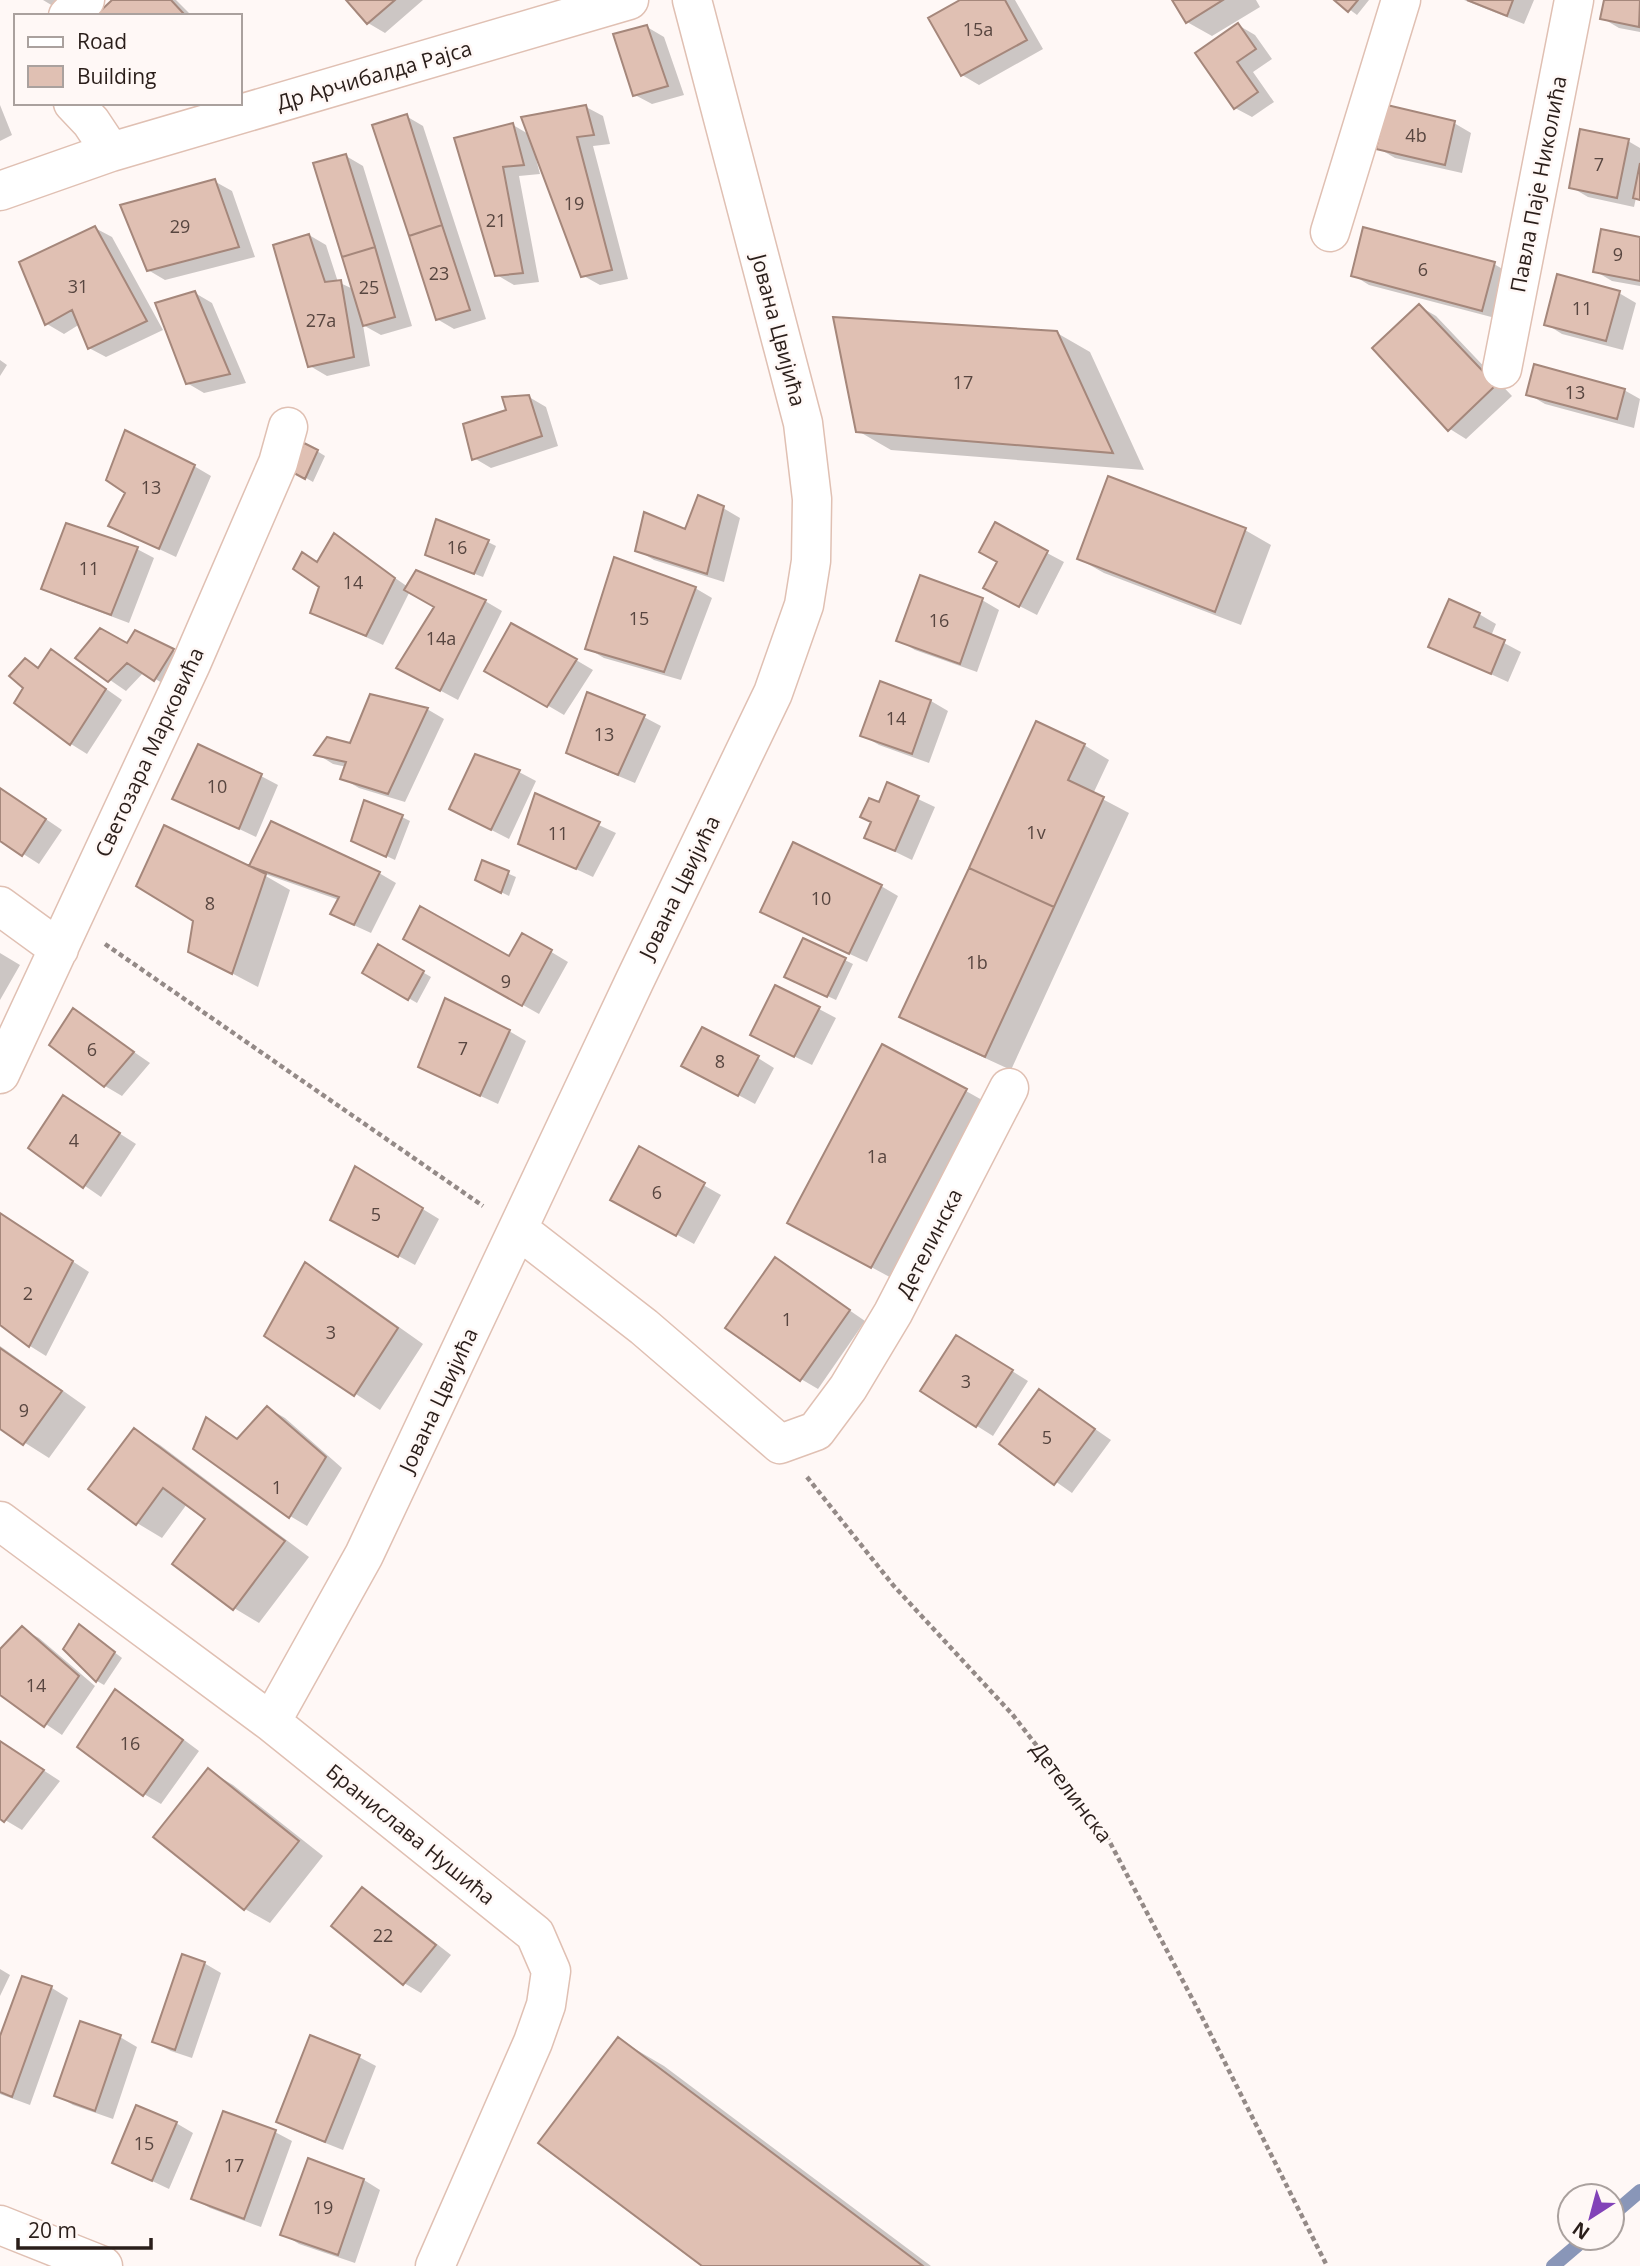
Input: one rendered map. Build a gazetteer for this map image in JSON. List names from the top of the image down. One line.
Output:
{"streets":{"street":["Др Арчибалда Рајса","Павла Паје Николића","Јована Цвијића","Светозара Марковића","Детелинска","Бранислава Нушића"]},"crossings":[["Јована Цвијића","Бранислава Нушића"]],"house_numbers":["15a","4b","7","19","21","29","9","6","23","31","25","11","27a","17","13","13","16","11","14","15","16","14a","14","13","10","1v","11","10","8","1b","9","7","6","8","4","1a","6","5","2","1","3","3","9","5","1","14","16","22","15","17","19"],"legend":["Road","Building"],"scale_bar":"20 m","north":"bottom left"}
